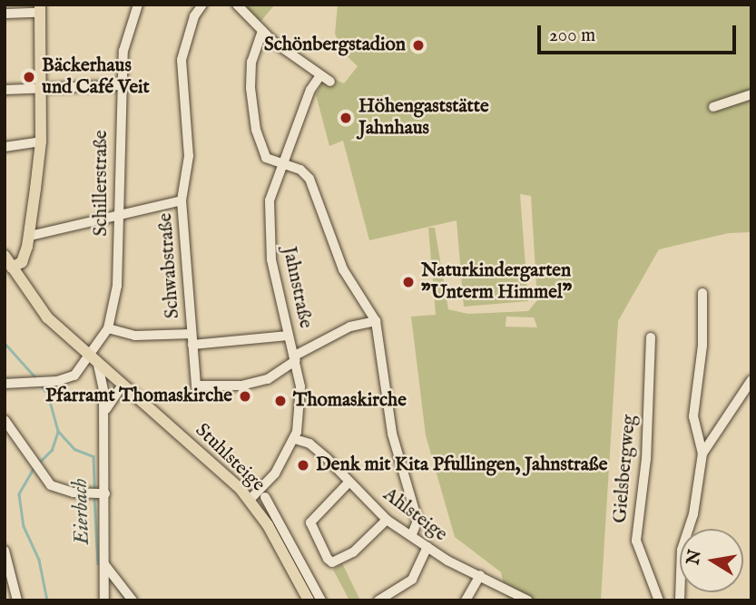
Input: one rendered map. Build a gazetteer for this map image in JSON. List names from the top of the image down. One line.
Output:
{"streets":{"main road":["Stuhlsteige"],"street":["Schillerstraße","Schwabstraße","Jahnstraße","Gielsbergweg","Ahlsteige"]},"crossings":[["Schillerstraße","Stuhlsteige"],["Schwabstraße","Jahnstraße"],["Jahnstraße","Stuhlsteige"],["Jahnstraße","Ahlsteige"]],"water":["Eierbach"],"places":["Schönbergstadion","Bäckerhaus und Café Veit","Höhengaststätte Jahnhaus","Naturkindergarten \"Unterm Himmel\"","Pfarramt Thomaskirche","Thomaskirche","Denk mit Kita Pfullingen, Jahnstraße"],"scale_bar":"200 m","north":"left"}
